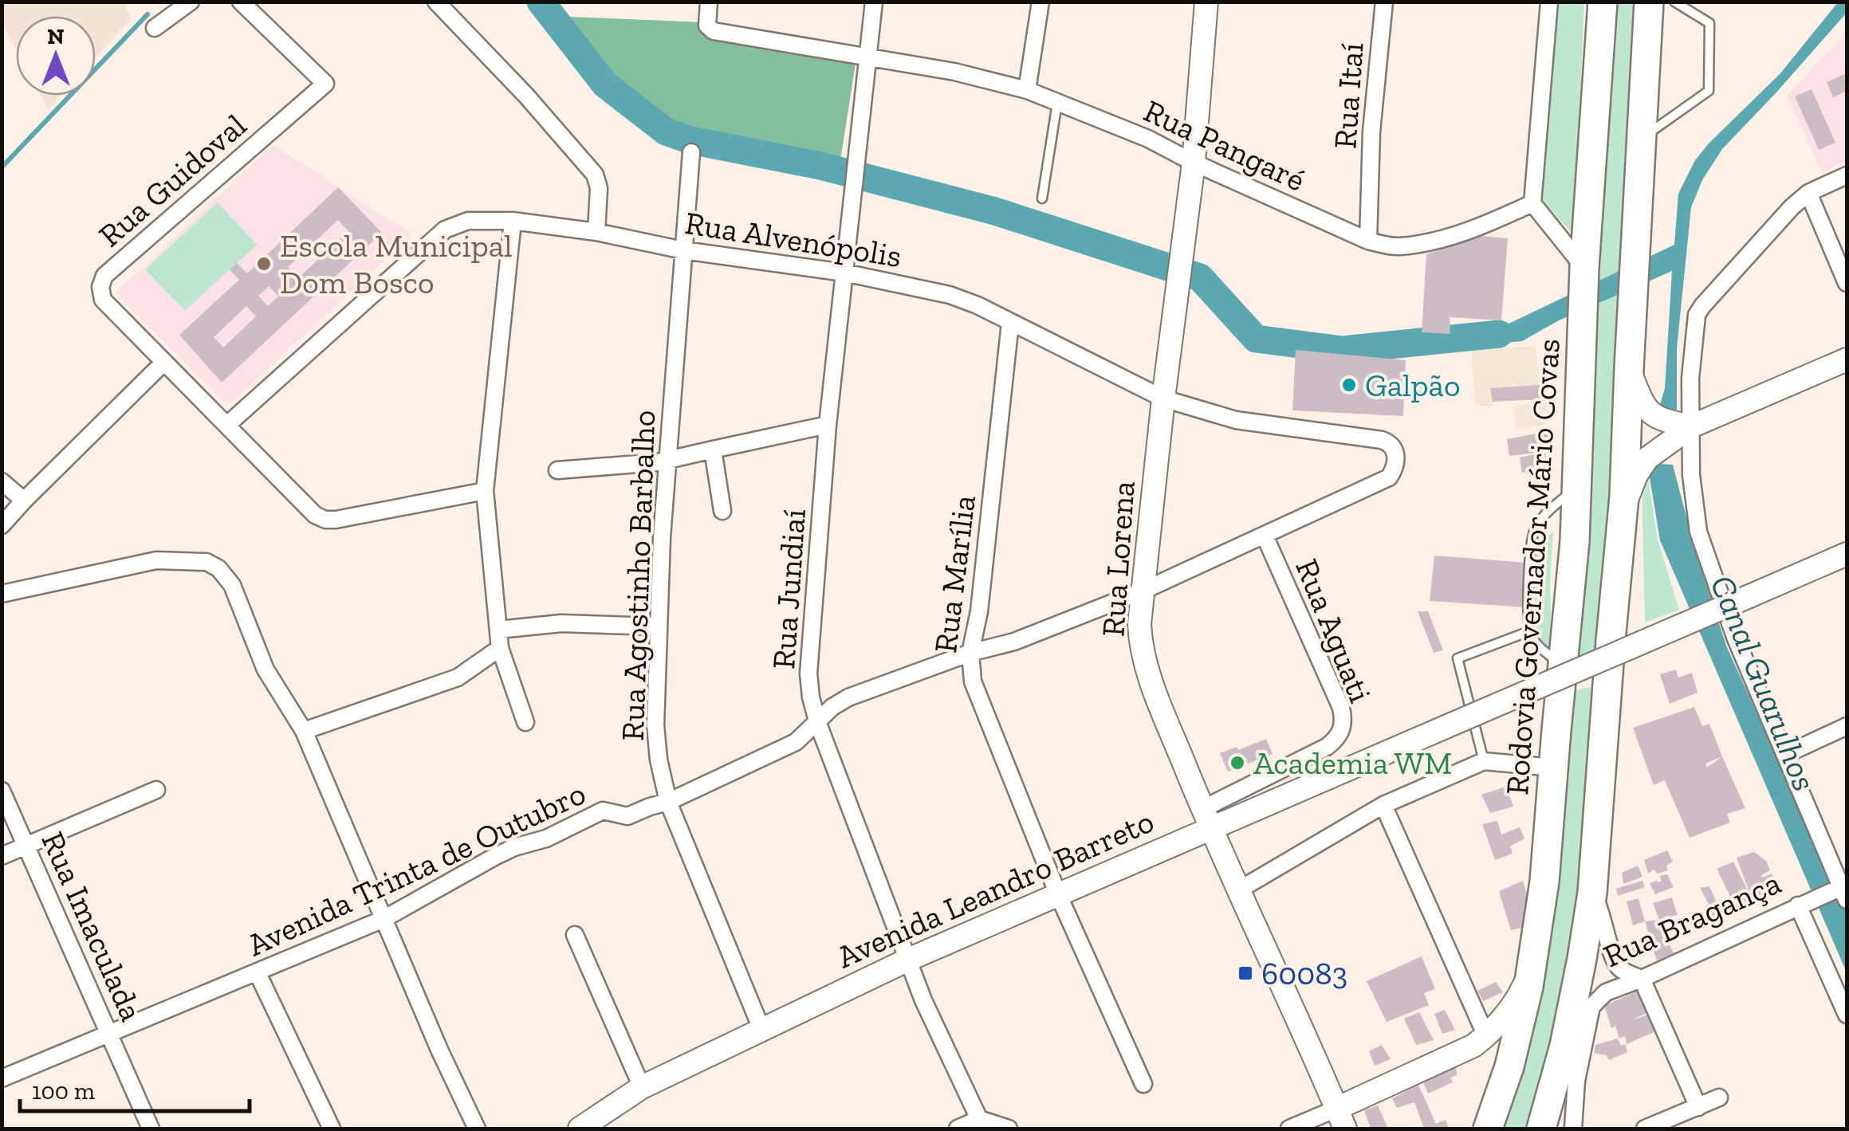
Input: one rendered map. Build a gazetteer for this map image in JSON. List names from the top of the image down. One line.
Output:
{"streets":{"highway":["Rodovia Governador Mário Covas"],"main road":["Rua Lorena","Avenida Leandro Barreto"],"street":["Rua Itaí","Rua Pangaré","Rua Guidoval","Rua Alvenópolis","Rua Marília","Rua Agostinho Barbalho","Rua Jundiaí","Rua Aguati","Avenida Trinta de Outubro","Rua Bragança","Rua Imaculada"]},"crossings":[["Rua Itaí","Rua Pangaré"],["Rua Pangaré","Rua Lorena"],["Rua Pangaré","Rua Jundiaí"],["Rua Guidoval","Rua Alvenópolis"],["Rua Alvenópolis","Rua Lorena"],["Rua Alvenópolis","Rua Marília"],["Rua Alvenópolis","Rua Agostinho Barbalho"],["Rua Alvenópolis","Rua Jundiaí"],["Rua Alvenópolis","Avenida Trinta de Outubro"],["Rua Lorena","Rua Aguati"],["Rua Lorena","Avenida Trinta de Outubro"],["Rua Lorena","Avenida Leandro Barreto"],["Rua Marília","Avenida Trinta de Outubro"],["Rua Marília","Avenida Leandro Barreto"],["Rua Agostinho Barbalho","Avenida Trinta de Outubro"],["Rua Agostinho Barbalho","Avenida Leandro Barreto"],["Rua Jundiaí","Avenida Trinta de Outubro"],["Rua Jundiaí","Avenida Leandro Barreto"],["Rua Aguati","Avenida Trinta de Outubro"],["Rua Aguati","Avenida Leandro Barreto"],["Avenida Trinta de Outubro","Rua Imaculada"]],"water":["Canal Guarulhos"],"places":{"other":["Escola Municipal Dom Bosco","Galpão","Academia WM"],"transit":["60083"]},"scale_bar":"100 m","north":"top"}
